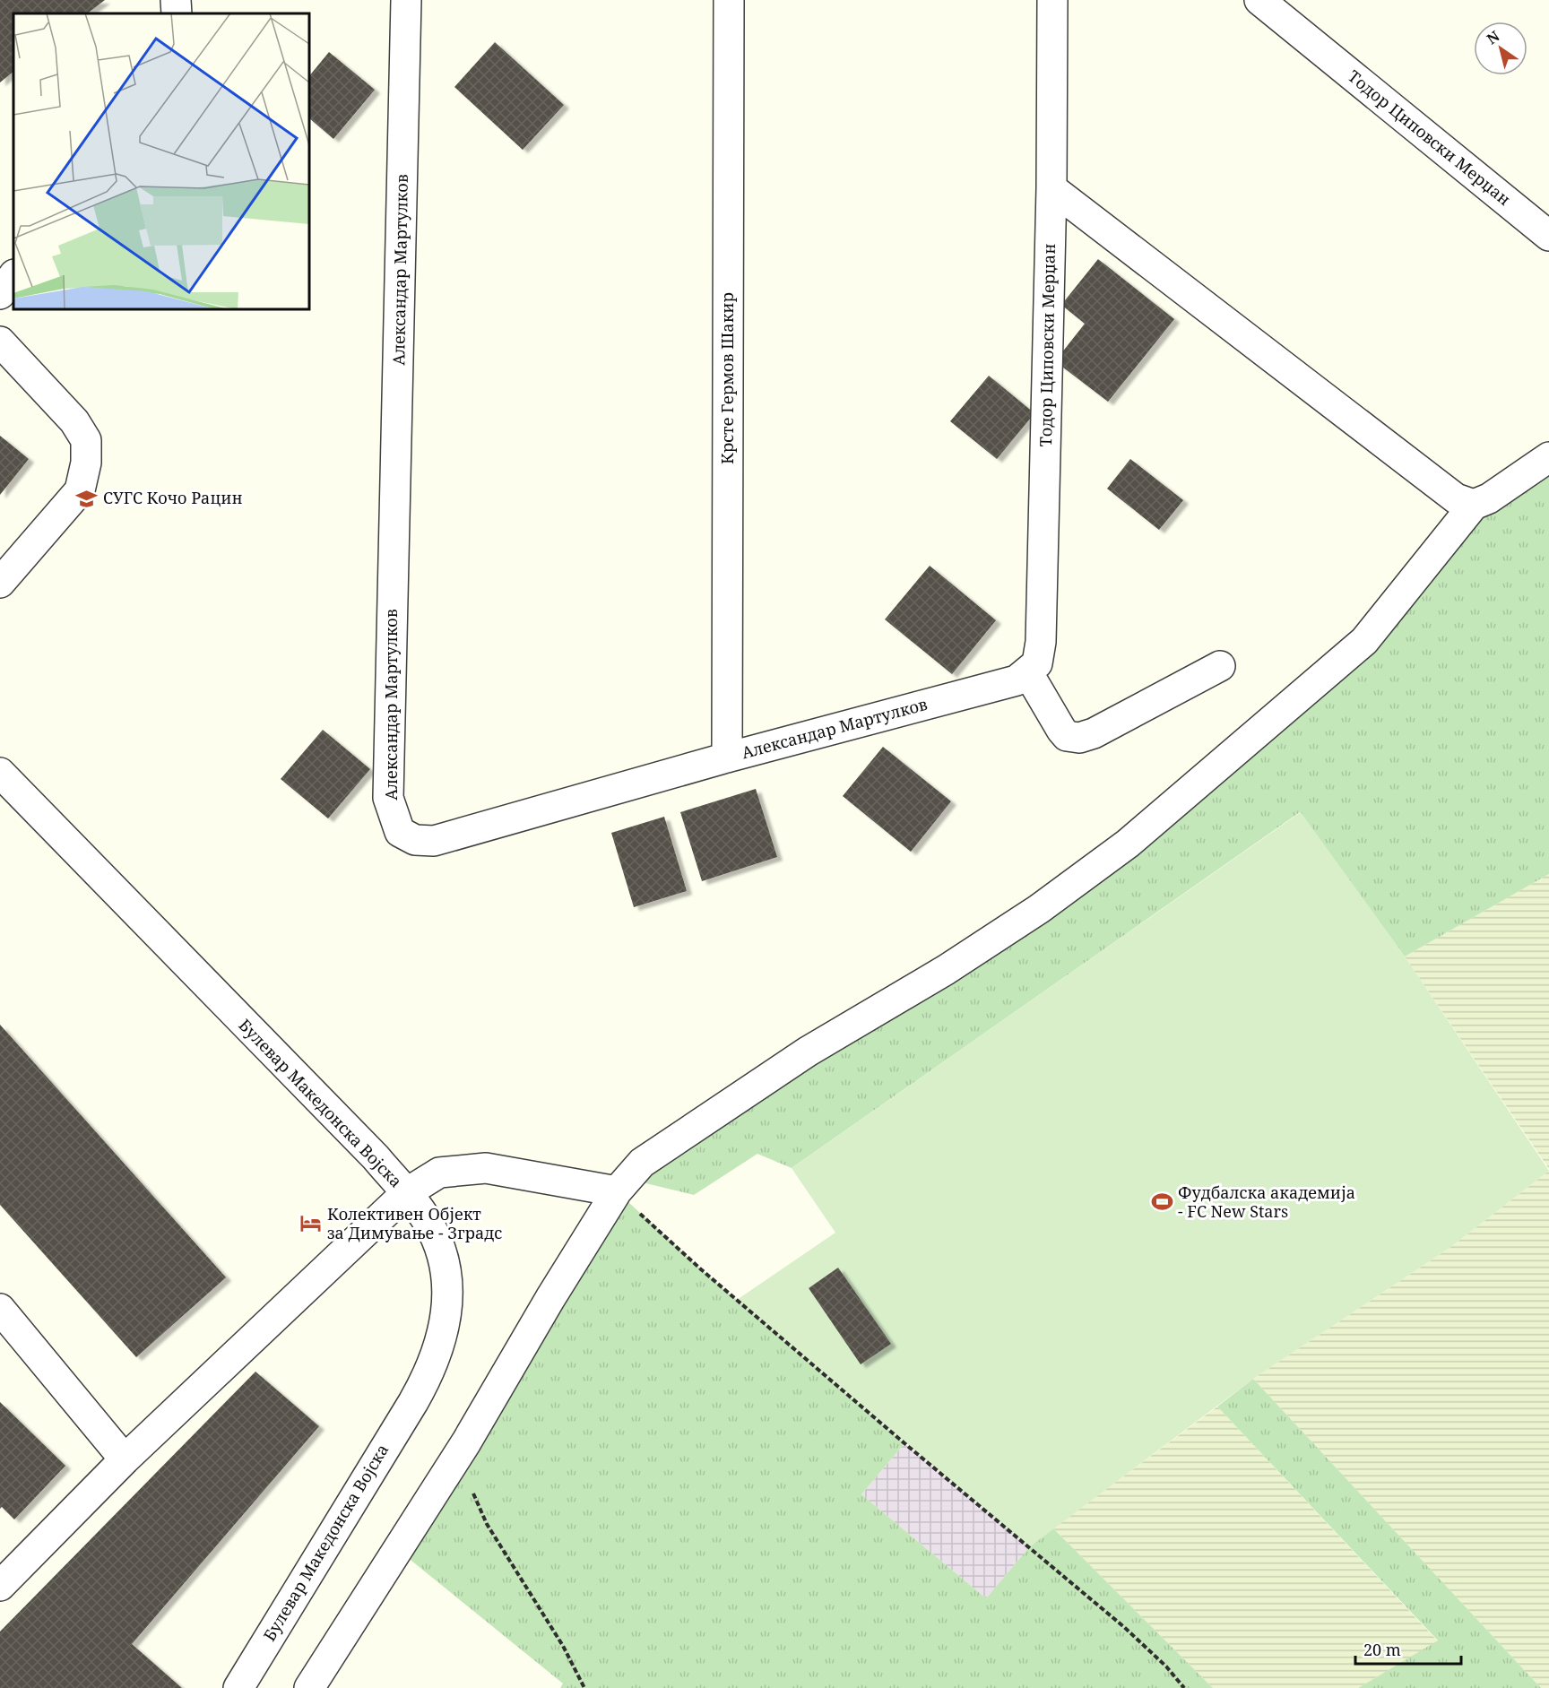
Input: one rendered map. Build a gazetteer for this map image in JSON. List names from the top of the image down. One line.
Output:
{"streets":{"street":["Тодор Циповски Мерџан","Александар Мартулков","Крсте Гермов Шакир","Булевар Македонска Војска"]},"crossings":[["Тодор Циповски Мерџан","Александар Мартулков"],["Александар Мартулков","Крсте Гермов Шакир"]],"places":{"school or university":["СУГС Кочо Рацин"],"sports":["Фудбалска академија - FC New Stars"],"hotel":["Колективен Објект за Димување - Зградс"]},"scale_bar":"20 m","north":"top left"}
